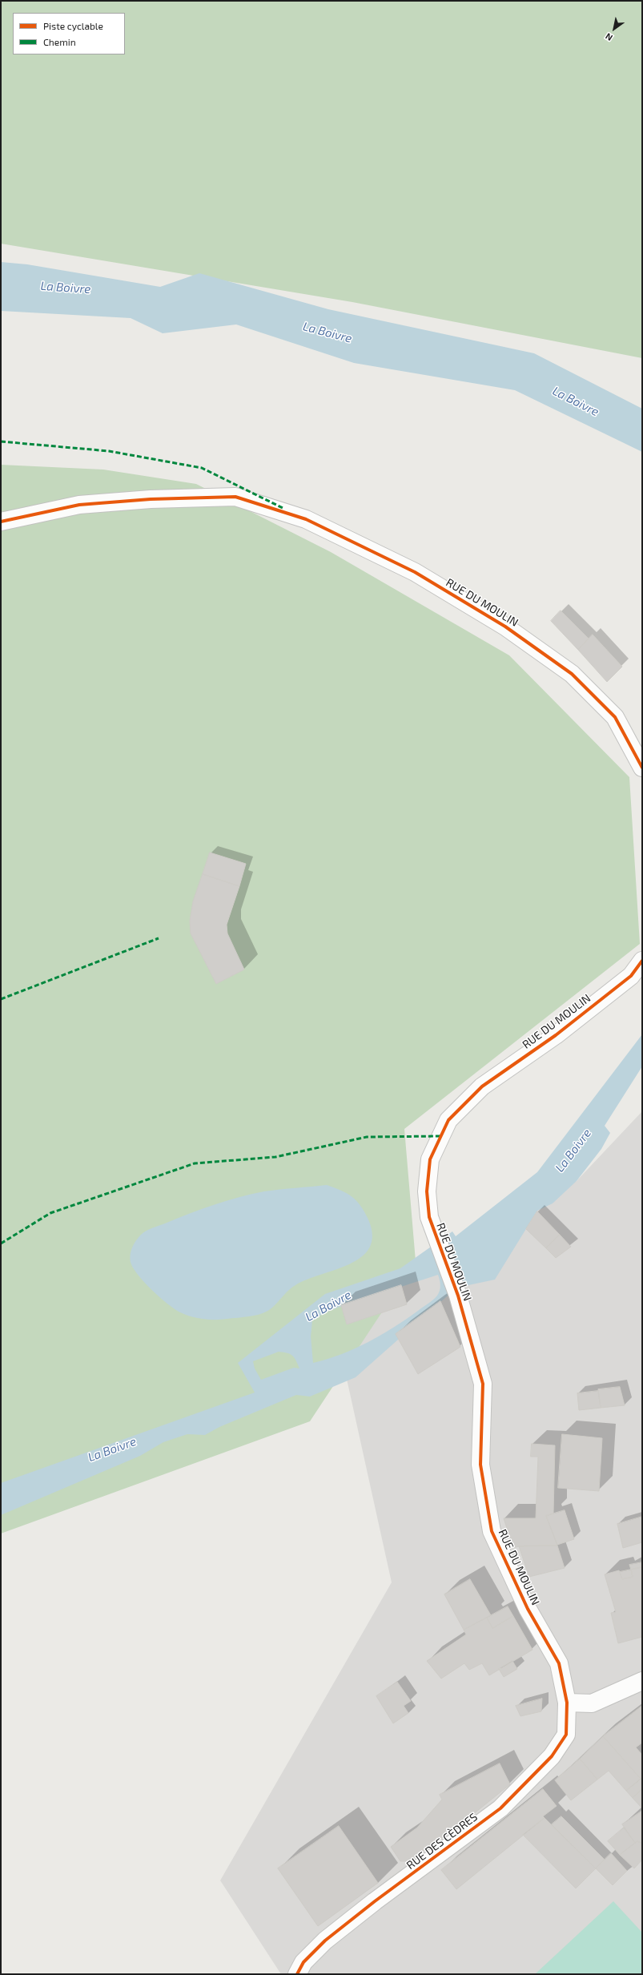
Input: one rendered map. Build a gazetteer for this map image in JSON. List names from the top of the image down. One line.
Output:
{"streets":{"street":["RUE DU MOULIN","RUE DES CÈDRES"]},"crossings":[["RUE DU MOULIN","RUE DES CÈDRES"]],"water":["La Boivre"],"legend":["Piste cyclable","Chemin"],"north":"bottom left"}
